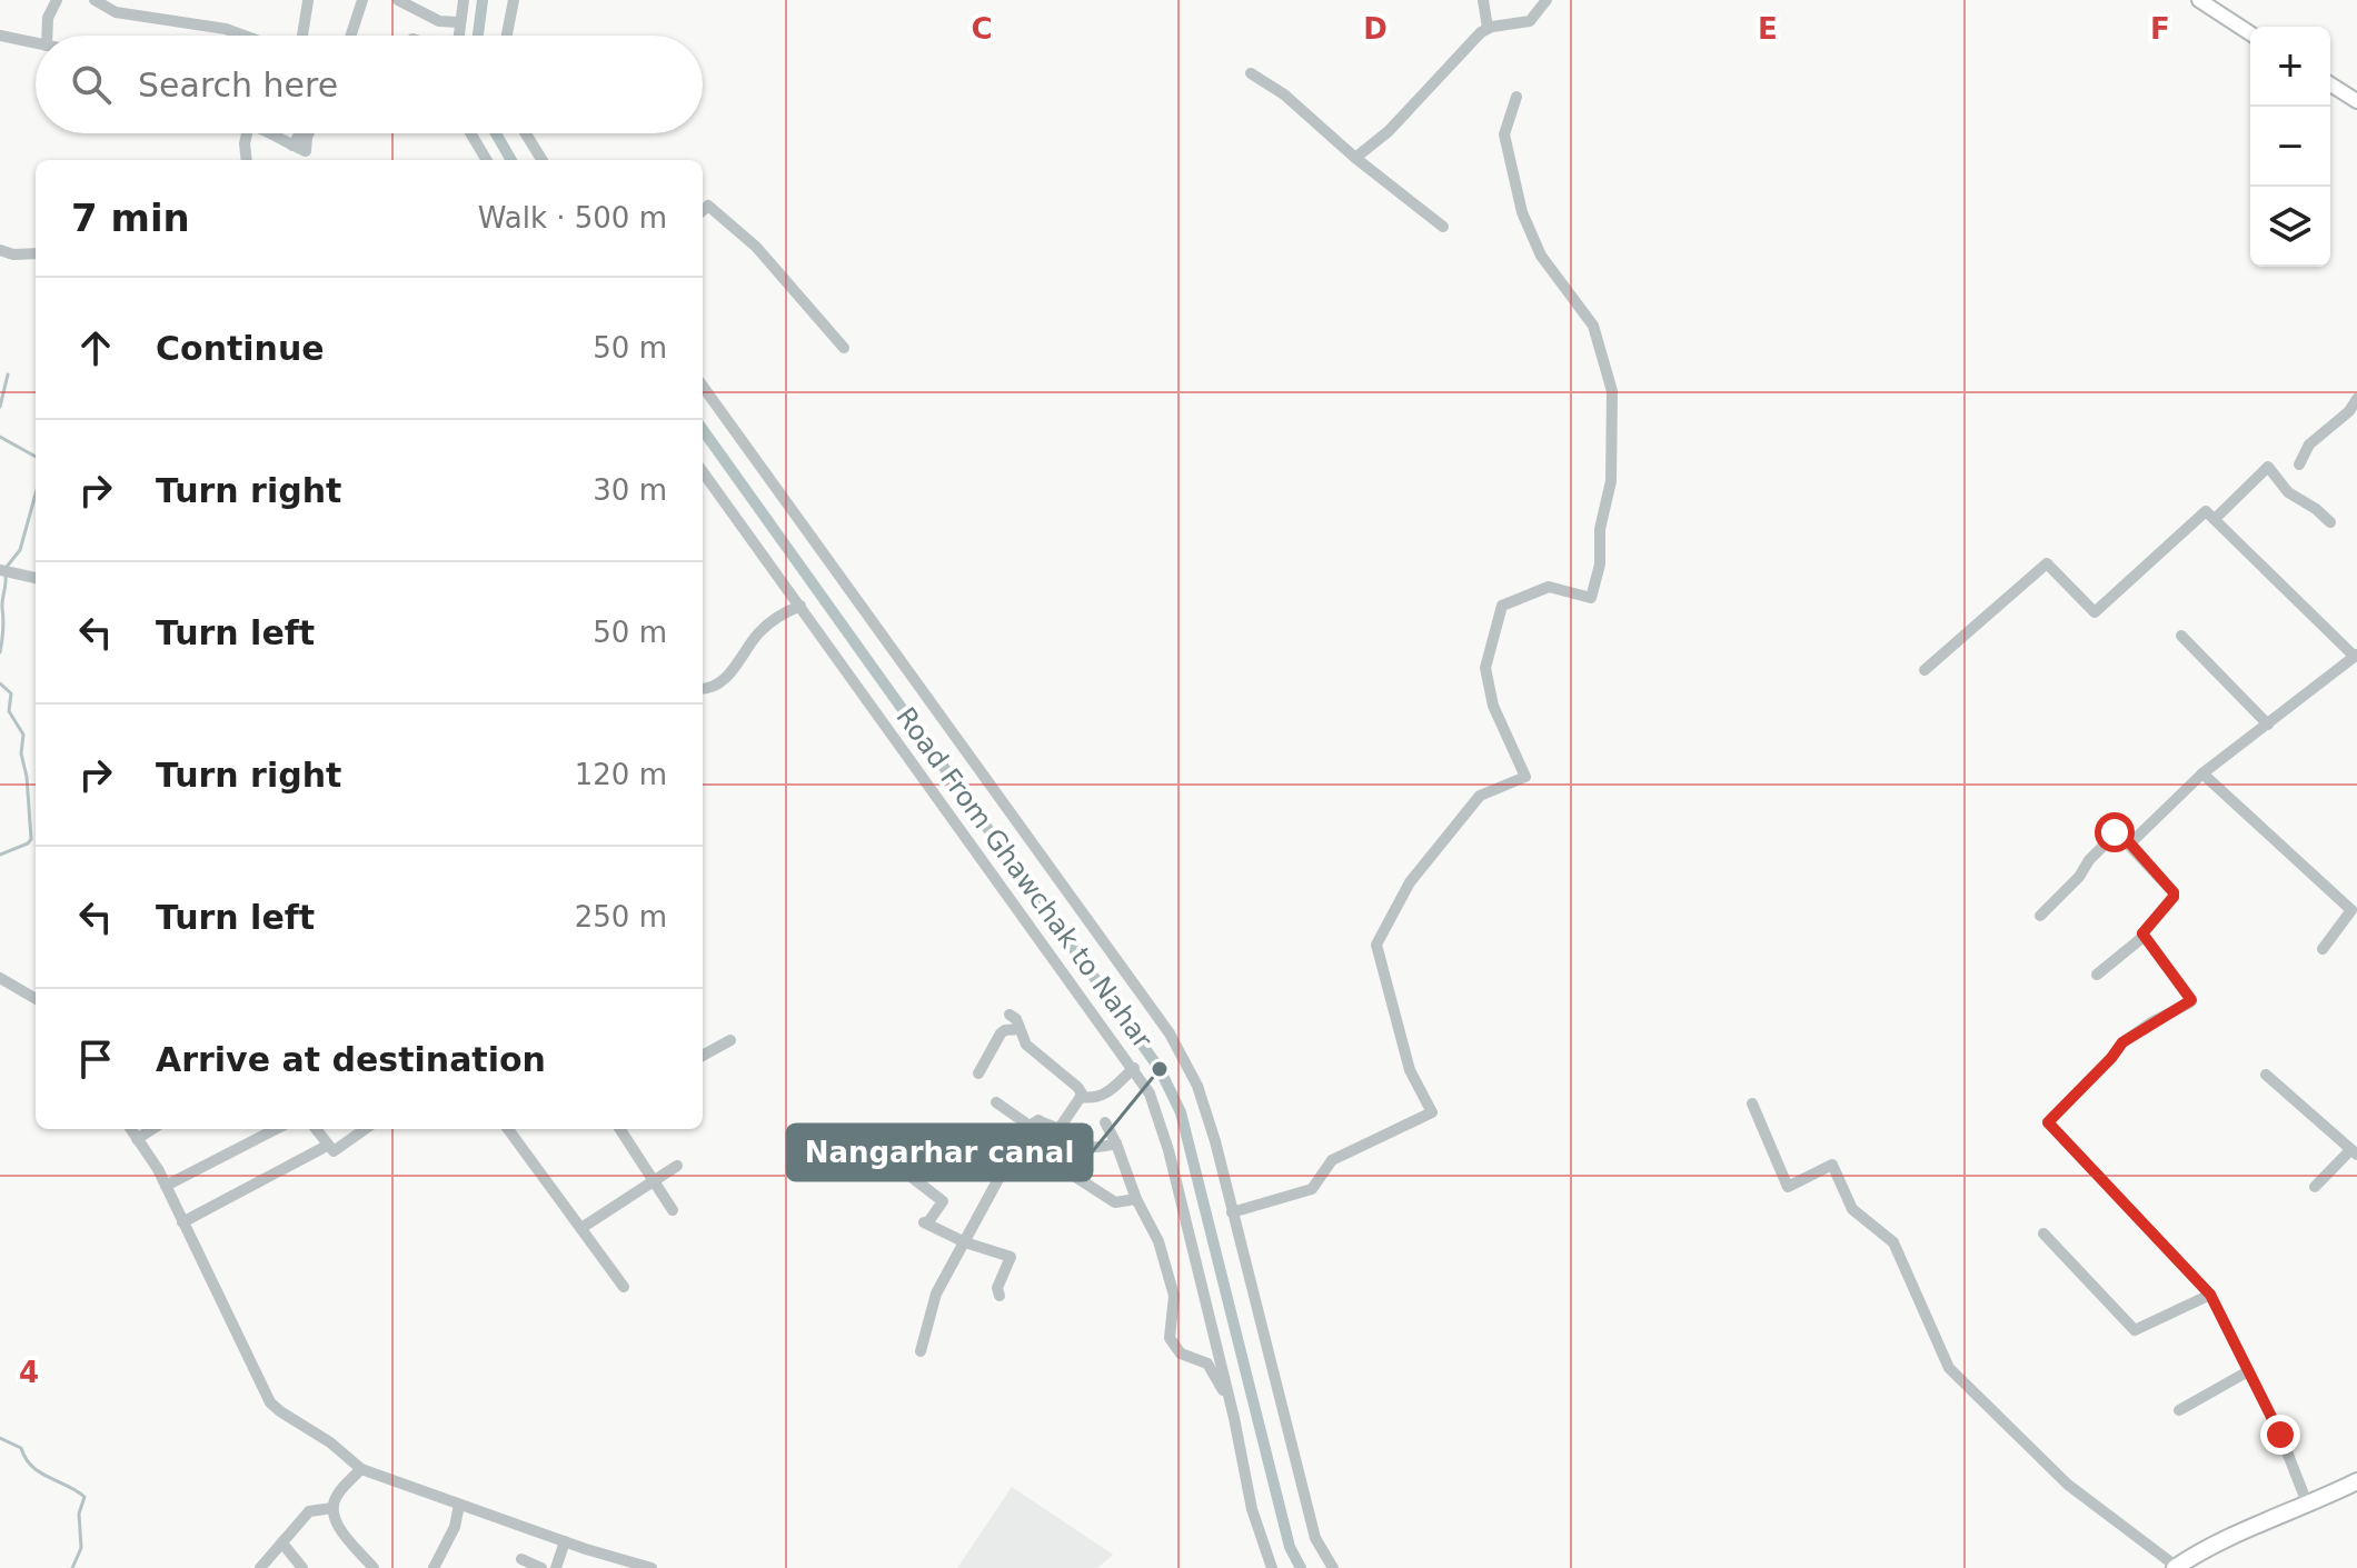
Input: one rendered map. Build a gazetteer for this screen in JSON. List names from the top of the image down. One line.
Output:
{"streets":{"street":["Road From Ghawchak to Nahar"]},"places":["Nangarhar canal"],"page":{"map_buttons":["+","−"],"search":"Search here","heading":["7 min","Walk · 500 m"],"list":[["Continue","50 m"],["Turn right","30 m"],["Turn left","50 m"],["Turn right","120 m"],["Turn left","250 m"],"Arrive at destination"]},"grid":{"columns":["C","D","E","F"],"rows":["4"]}}
